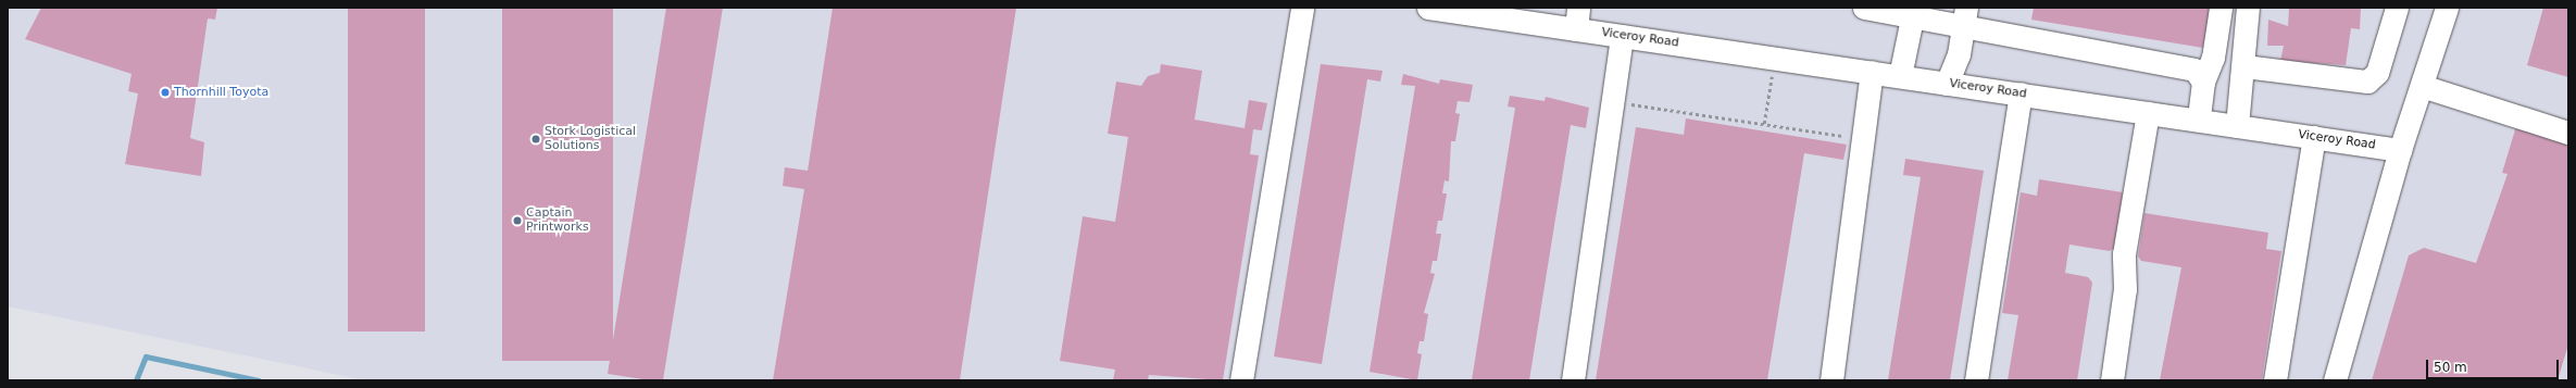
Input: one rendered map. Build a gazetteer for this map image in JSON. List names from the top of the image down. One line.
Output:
{"streets":{"street":["Viceroy Road"]},"places":["Thornhill Toyota","Stork Logistical Solutions","Captain Printworks"],"scale_bar":"50 m"}
